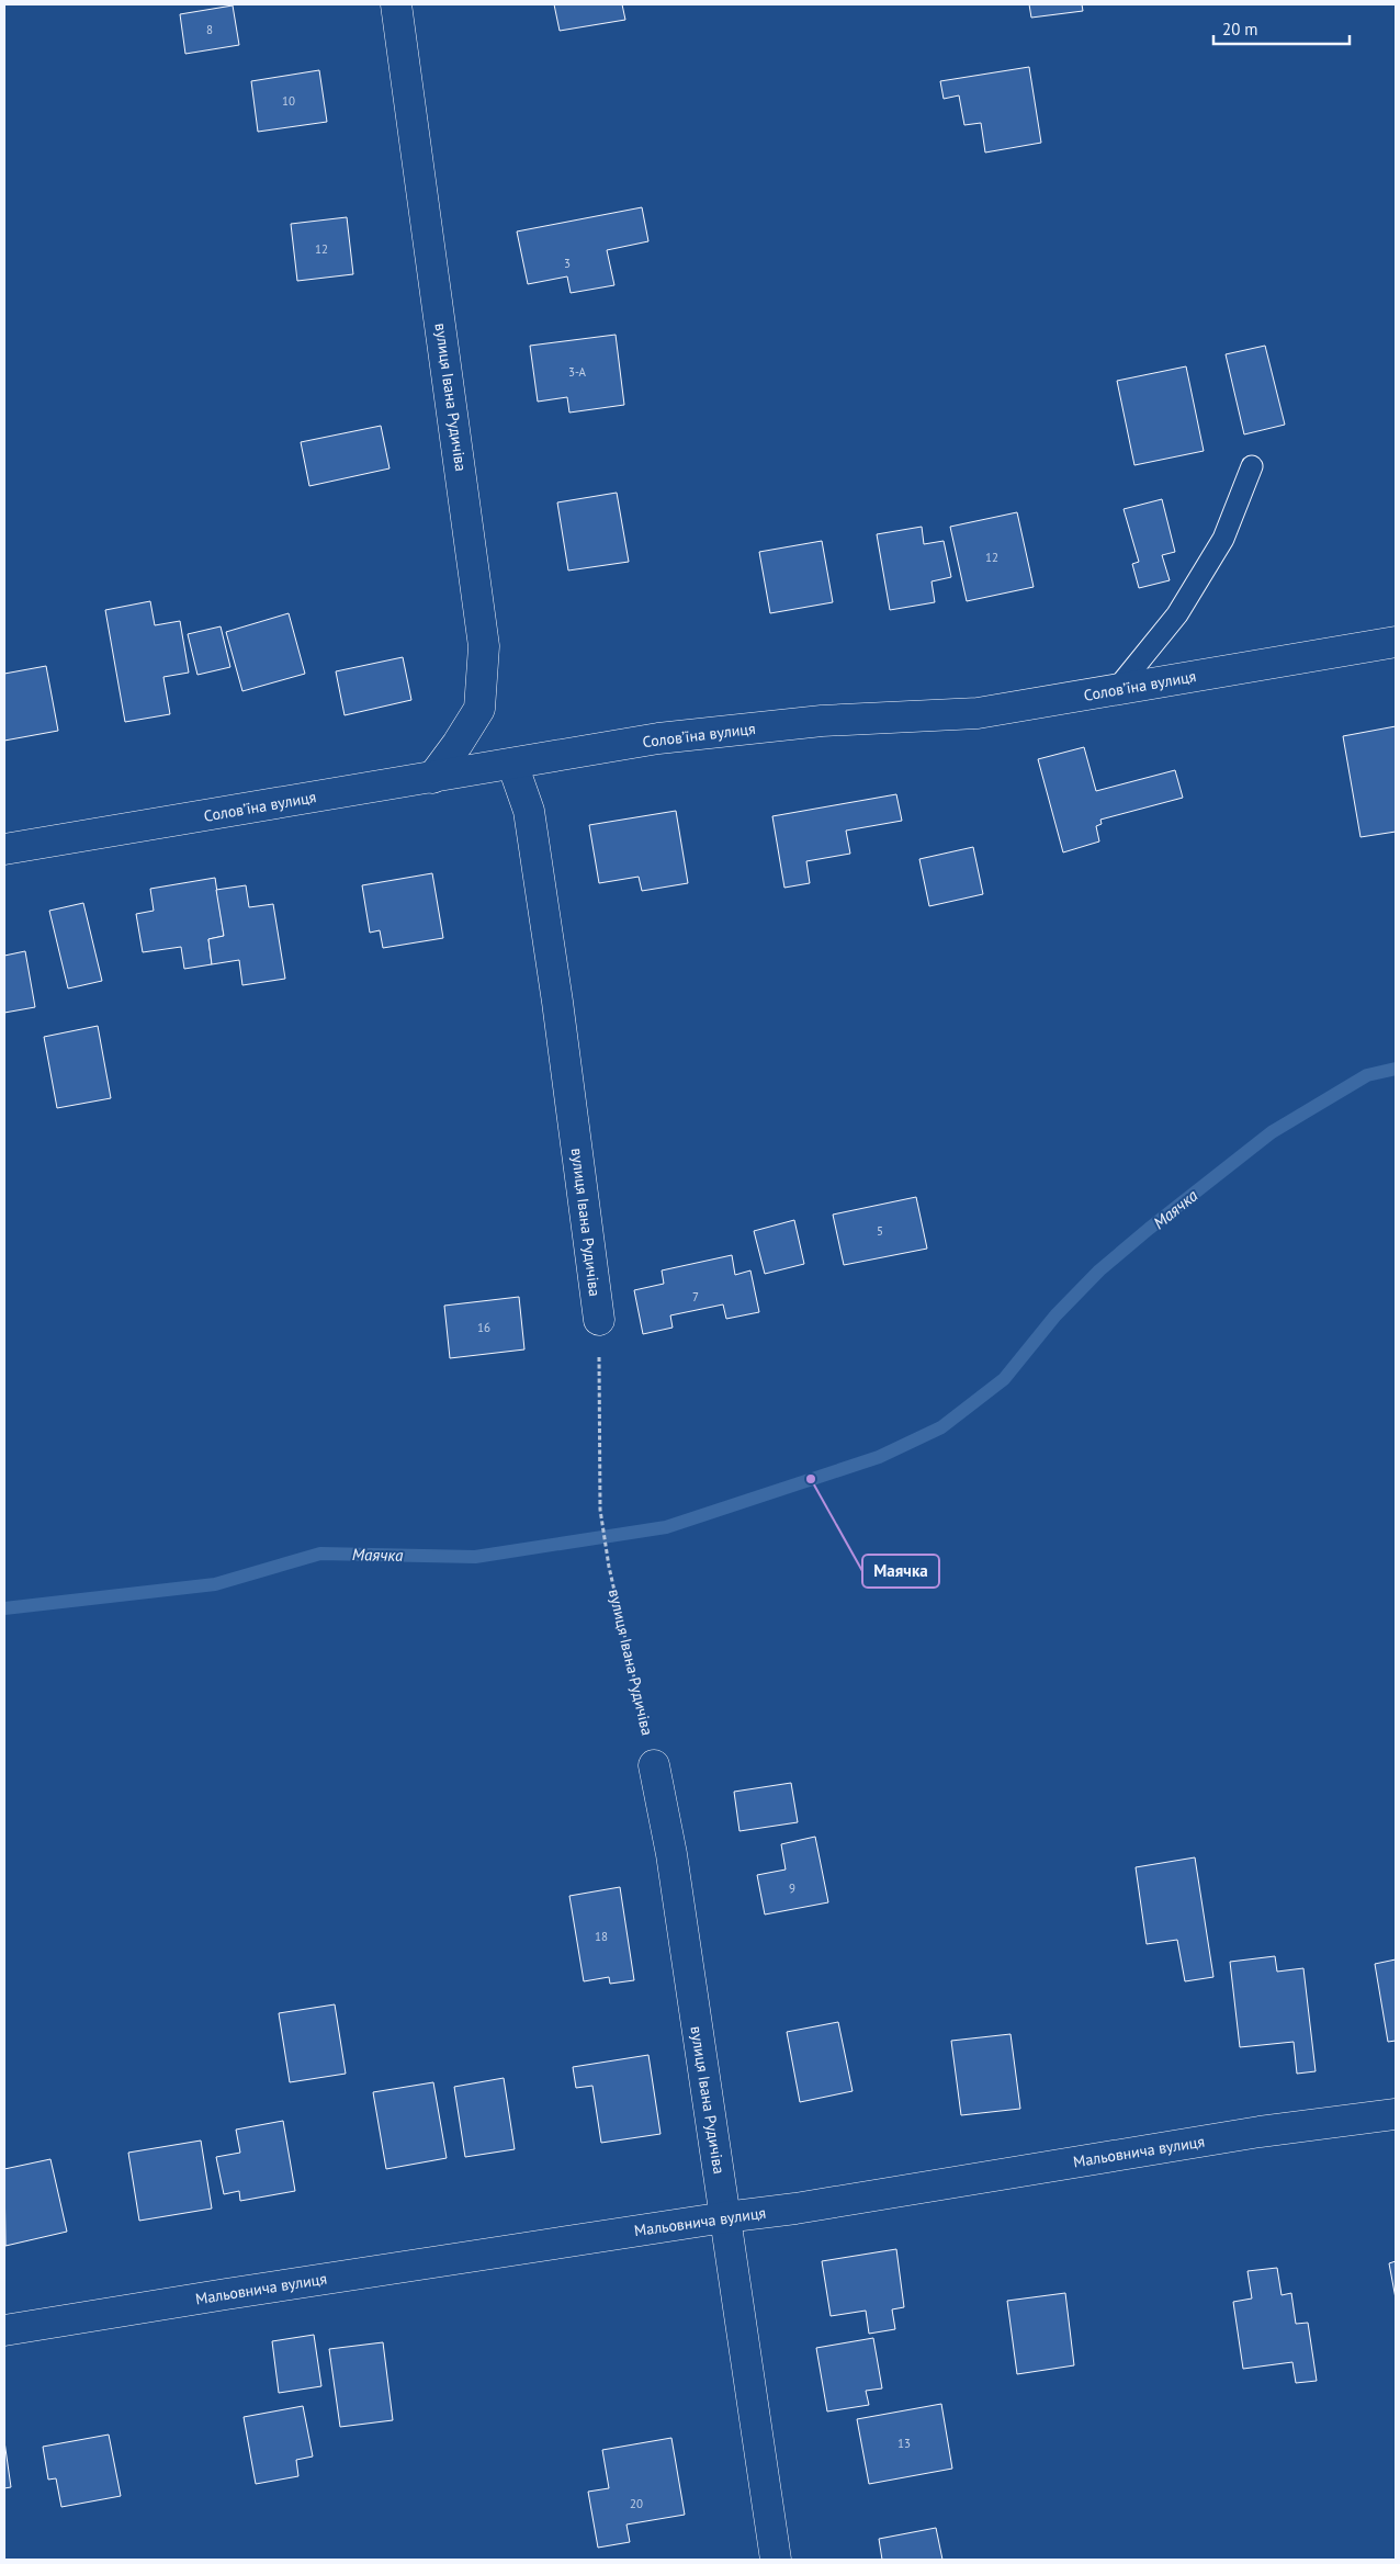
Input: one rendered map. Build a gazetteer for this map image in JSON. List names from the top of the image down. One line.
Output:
{"streets":{"street":["вулиця Івана Рудичіва","Соловʼїна вулиця","Мальовнича вулиця"]},"crossings":[["вулиця Івана Рудичіва","Соловʼїна вулиця"],["вулиця Івана Рудичіва","Мальовнича вулиця"]],"water":["Маячка"],"places":["Маячка"],"house_numbers":["8","10","12","3","3-А","12","5","7","16","9","18","13","20"],"scale_bar":"20 m"}
